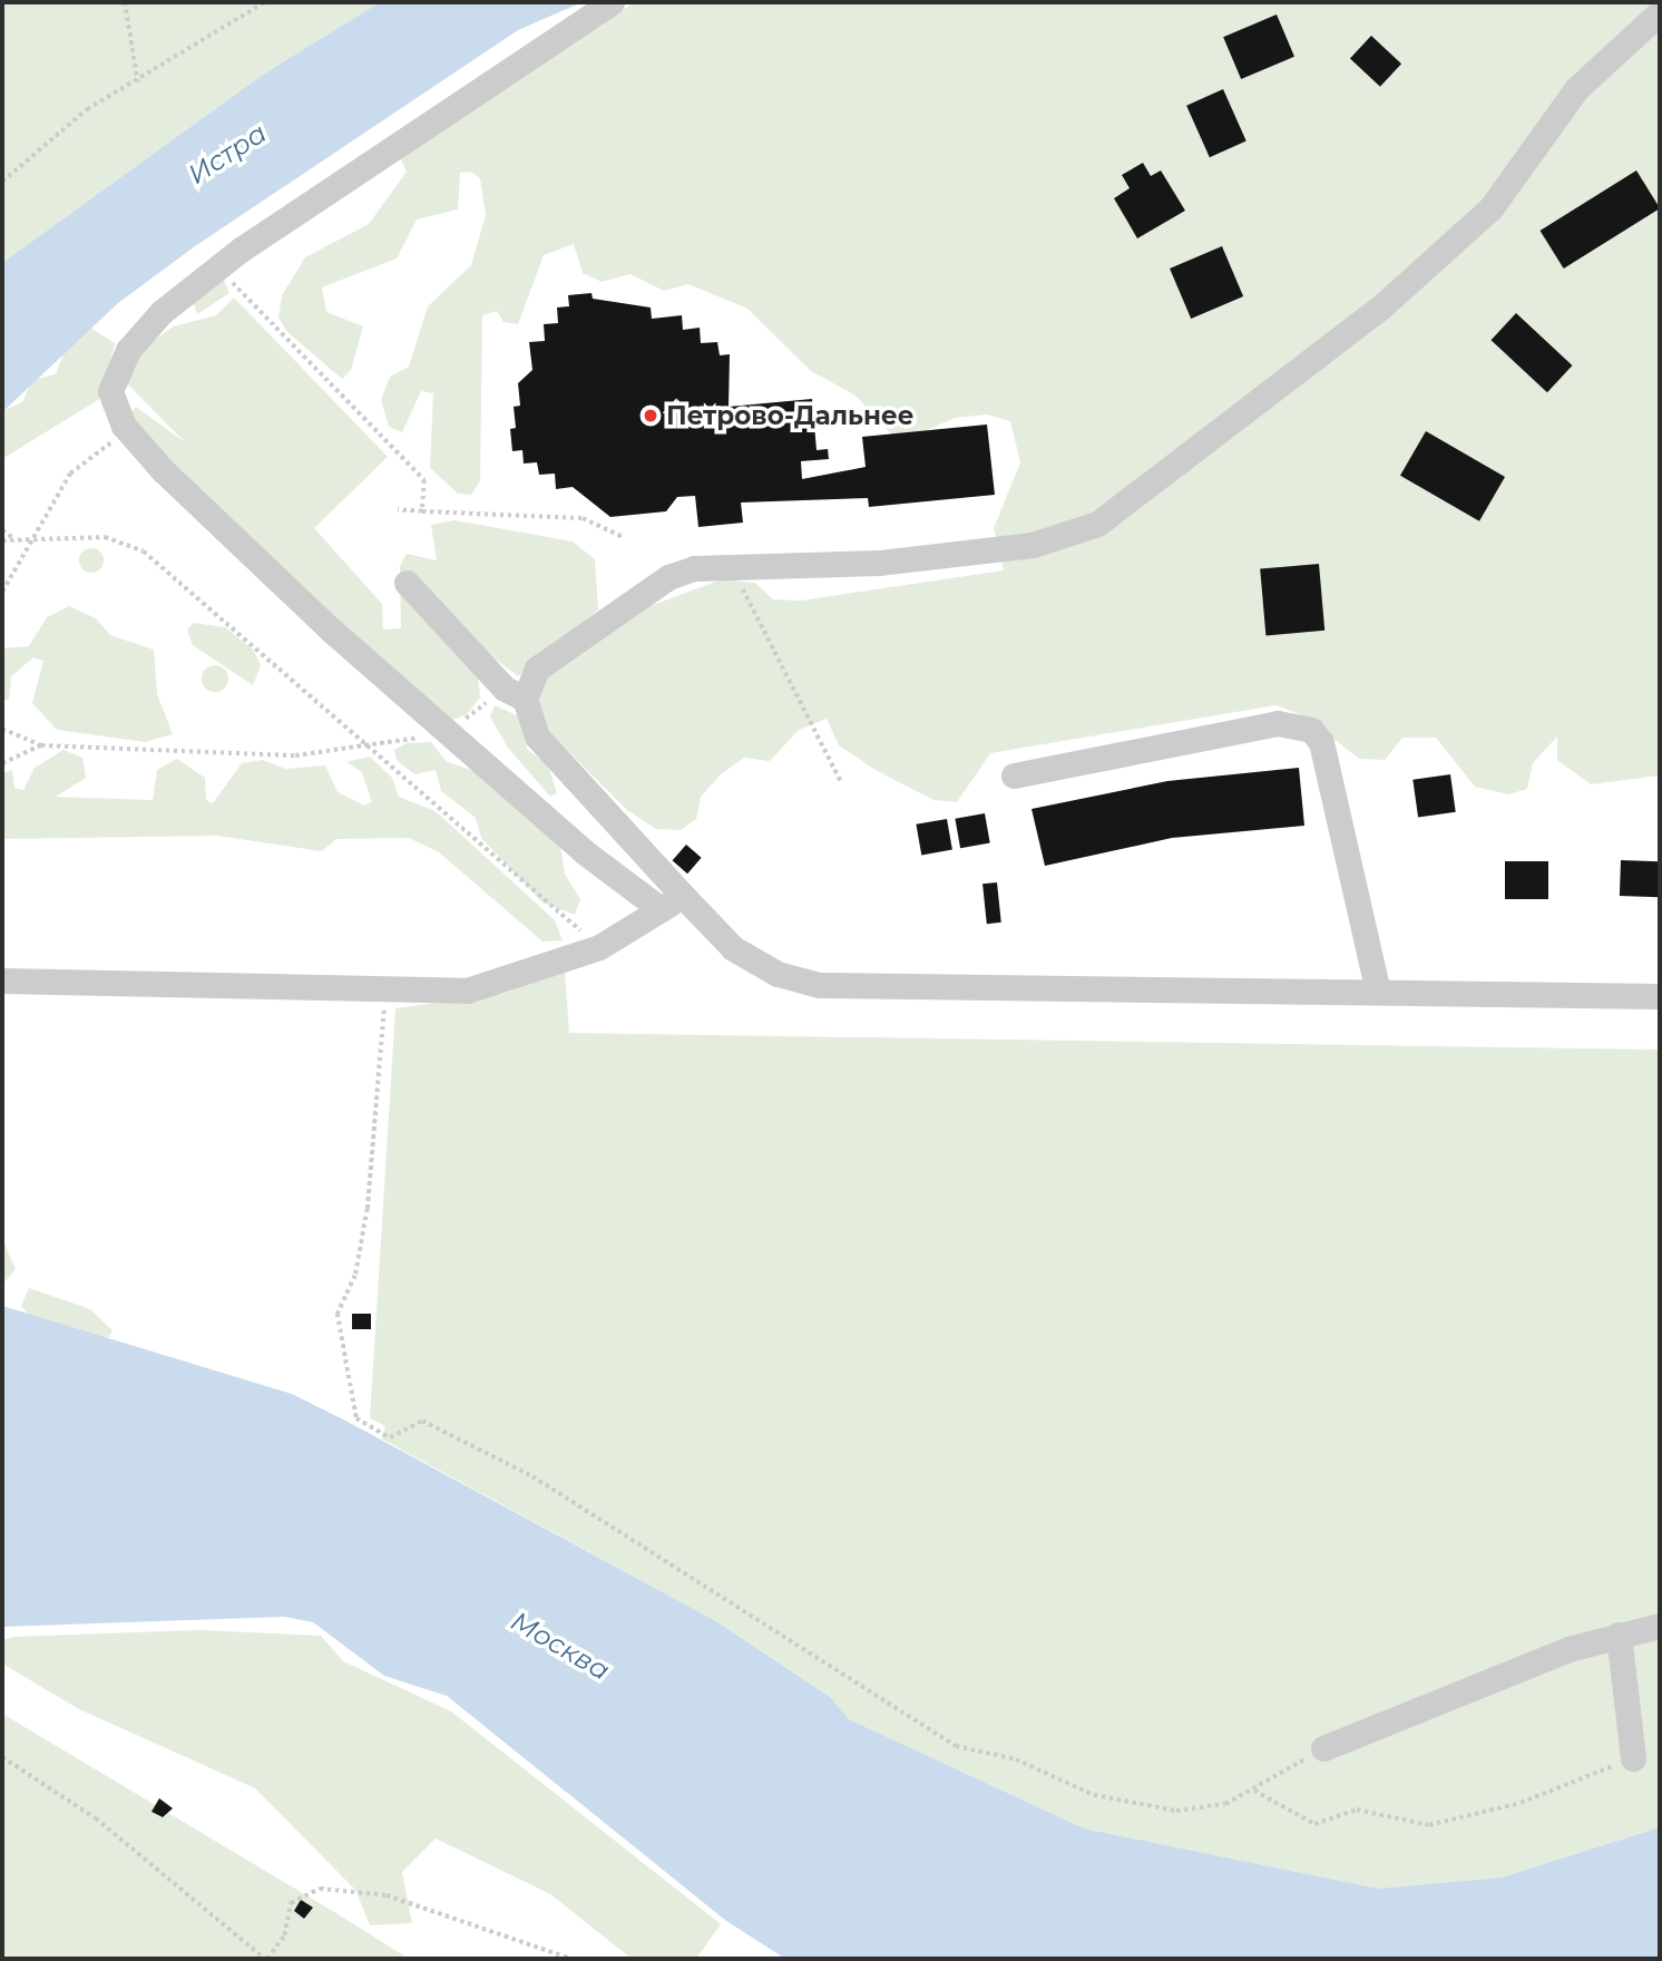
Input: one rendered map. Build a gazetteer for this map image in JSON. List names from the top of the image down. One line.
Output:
{"water":["Истра","Москва"],"places":["Петрово-Дальнее"]}
